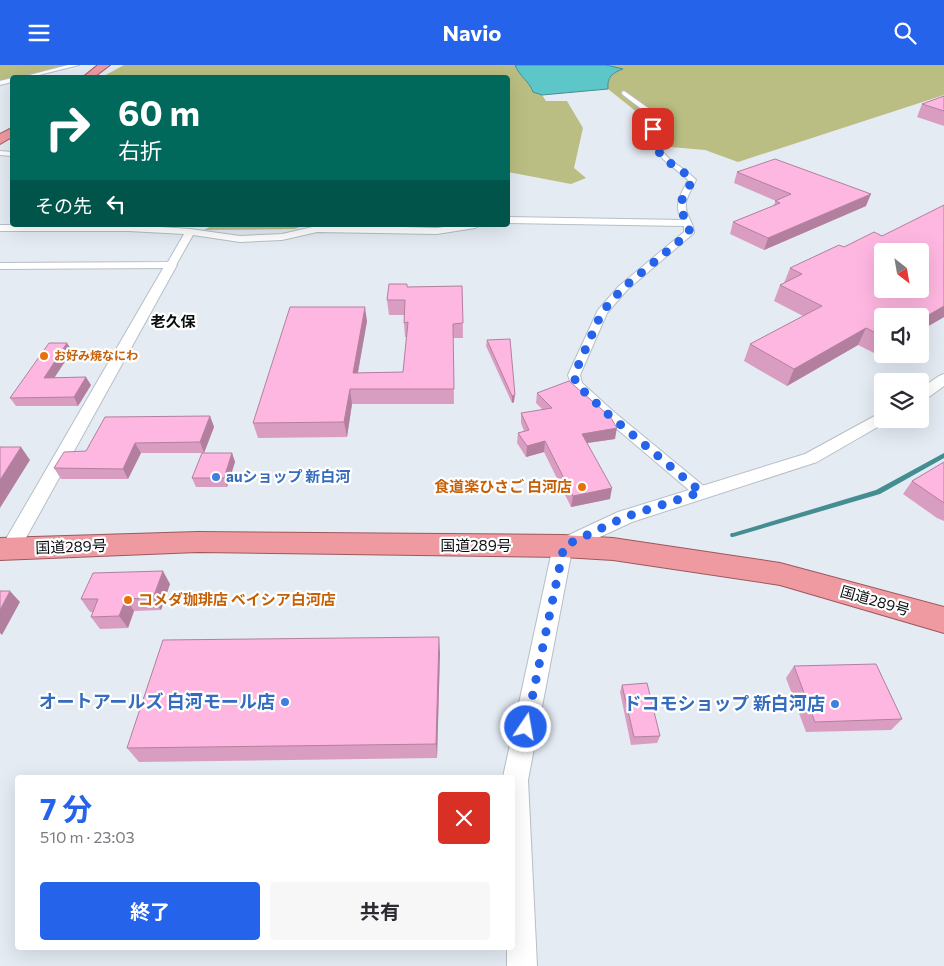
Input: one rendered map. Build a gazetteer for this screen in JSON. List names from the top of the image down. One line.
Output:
{"streets":{"highway":["国道289号"]},"districts":["老久保"],"places":["お好み焼なにわ","auショップ 新白河","食道楽ひさご 白河店","コメダ珈琲店 ベイシア白河店","オートアールズ 白河モール店","ドコモショップ 新白河店"],"north":"bottom right","page":{"header":"Navio","turn":["60 m","右折"],"then":"その先","heading":["7 分","510 m · 23:03"],"buttons":["終了","共有"]}}
